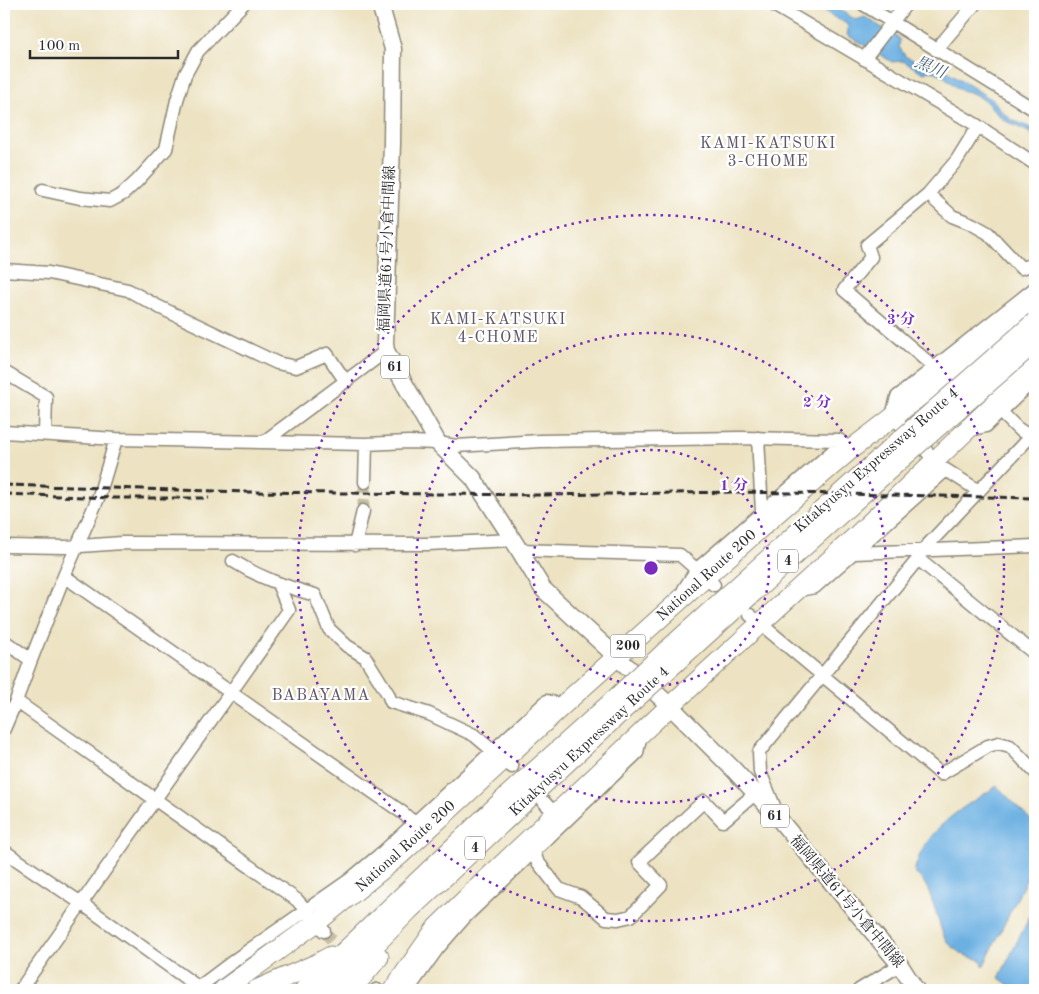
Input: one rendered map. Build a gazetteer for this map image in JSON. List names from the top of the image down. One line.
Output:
{"streets":{"highway":["Kitakyusyu Expressway Route 4","4","National Route 200","200"],"main road":["福岡県道61号小倉中間線","61"]},"crossings":[["福岡県道61号小倉中間線","National Route 200"]],"districts":["KAMI-KATSUKI 3-CHOME","KAMI-KATSUKI 4-CHOME","BABAYAMA"],"water":["黒川"],"scale_bar":"100 m","rings":["3 分","2 分","1 分"]}
